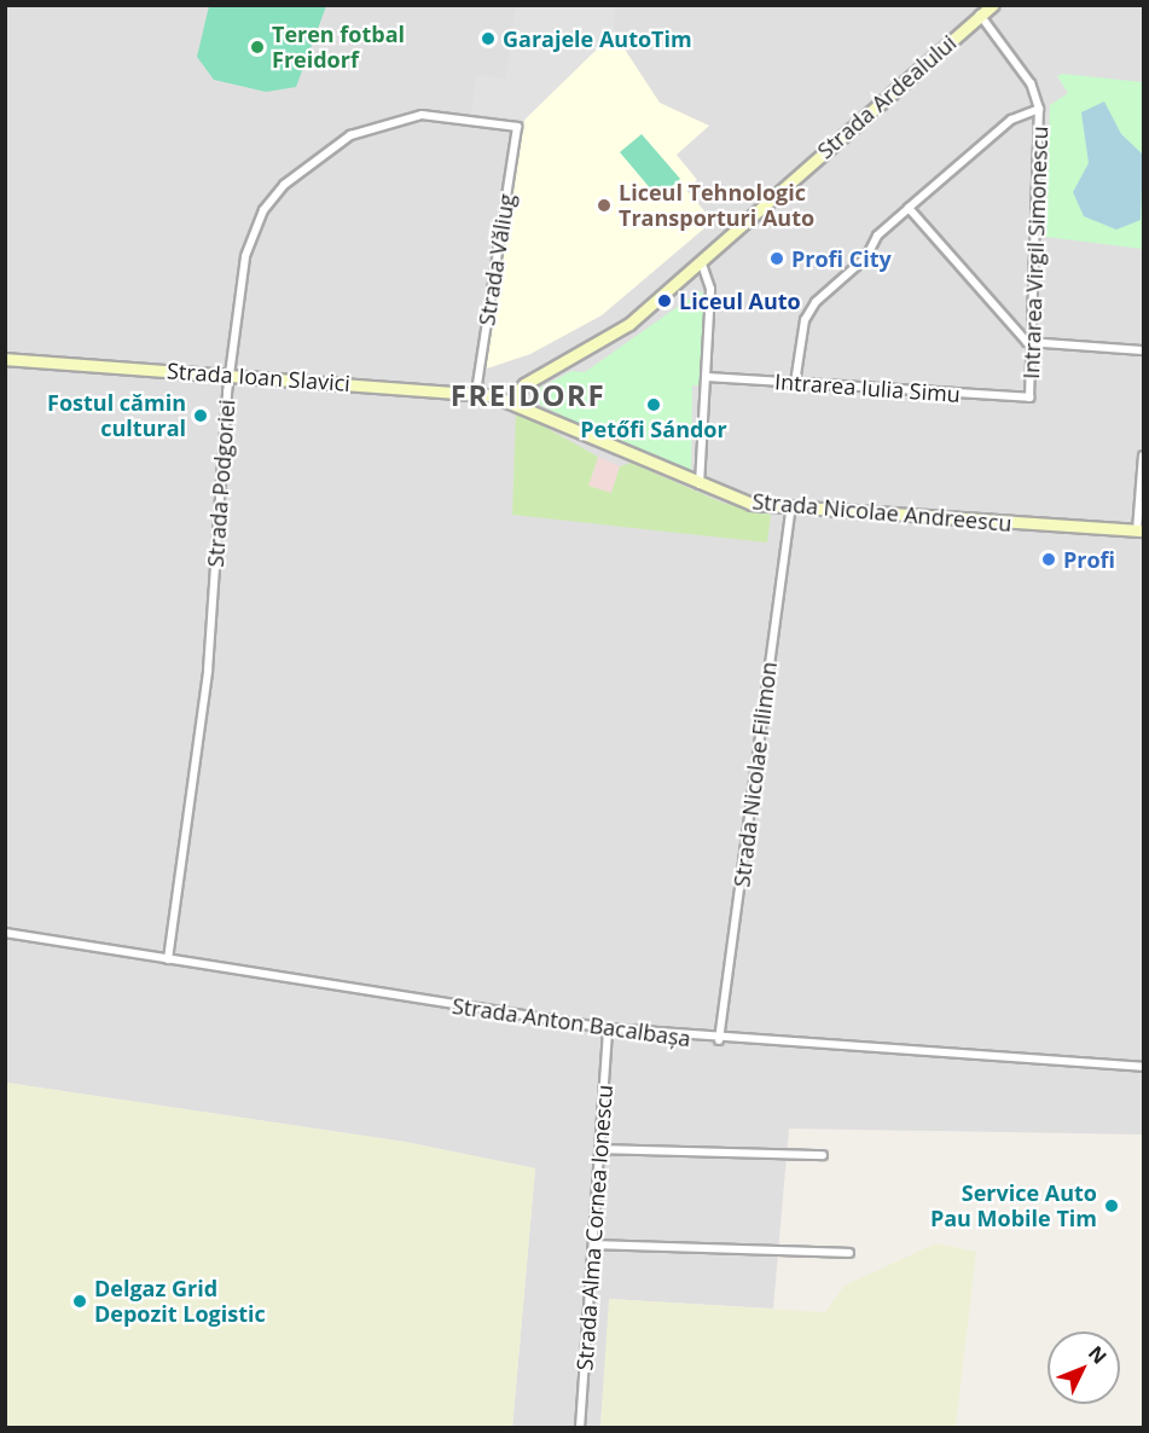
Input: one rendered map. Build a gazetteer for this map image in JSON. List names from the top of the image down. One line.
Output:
{"streets":{"main road":["Strada Ardealului","Strada Ioan Slavici","Strada Nicolae Andreescu"],"street":["Intrarea Virgil Simonescu","Strada Văliug","Intrarea Iulia Simu","Strada Podgoriei","Strada Nicolae Filimon","Strada Anton Bacalbașa","Strada Alma Cornea Ionescu"]},"crossings":[["Strada Ardealului","Strada Ioan Slavici"],["Strada Ardealului","Strada Nicolae Andreescu"],["Intrarea Virgil Simonescu","Intrarea Iulia Simu"],["Strada Văliug","Strada Ioan Slavici"],["Strada Văliug","Strada Podgoriei"],["Strada Ioan Slavici","Strada Podgoriei"],["Strada Ioan Slavici","Strada Nicolae Andreescu"],["Strada Podgoriei","Strada Anton Bacalbașa"],["Strada Nicolae Andreescu","Strada Nicolae Filimon"],["Strada Nicolae Filimon","Strada Anton Bacalbașa"],["Strada Anton Bacalbașa","Strada Alma Cornea Ionescu"]],"districts":["FREIDORF"],"places":["Garajele AutoTim","Teren fotbal Freidorf","Liceul Tehnologic Transporturi Auto","Profi City","Liceul Auto","Petőfi Sándor","Fostul cămin cultural","Profi","Service Auto Pau Mobile Tim","Delgaz Grid Depozit Logistic"],"north":"top right"}
